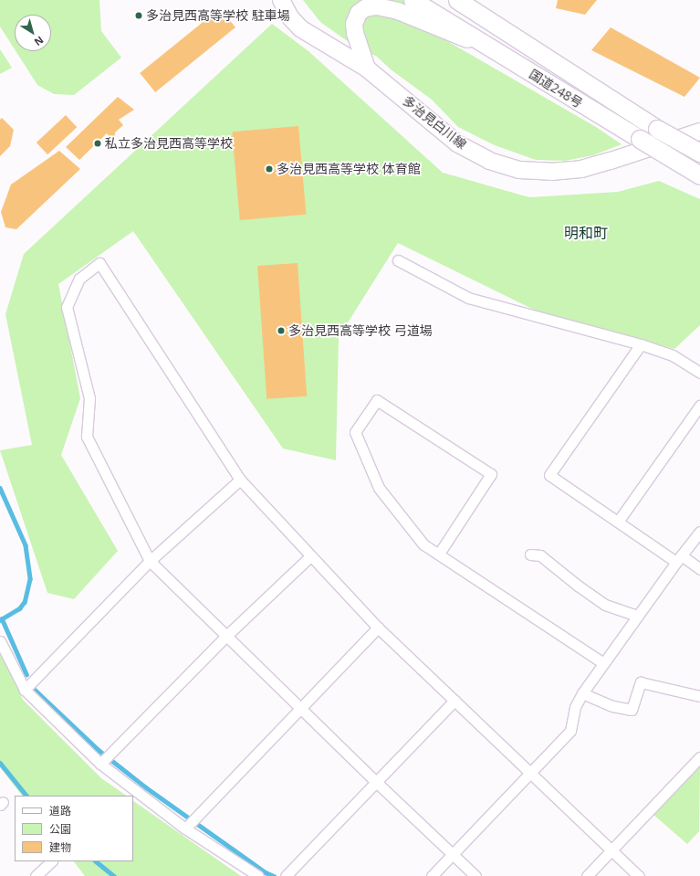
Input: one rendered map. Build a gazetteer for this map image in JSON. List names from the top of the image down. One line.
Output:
{"streets":{"highway":["国道248号"],"main road":["多治見白川線"]},"districts":["明和町"],"places":["多治見西高等学校 駐車場","私立多治見西高等学校","多治見西高等学校 体育館","多治見西高等学校 弓道場"],"legend":["道路","公園","建物"],"north":"bottom right"}
